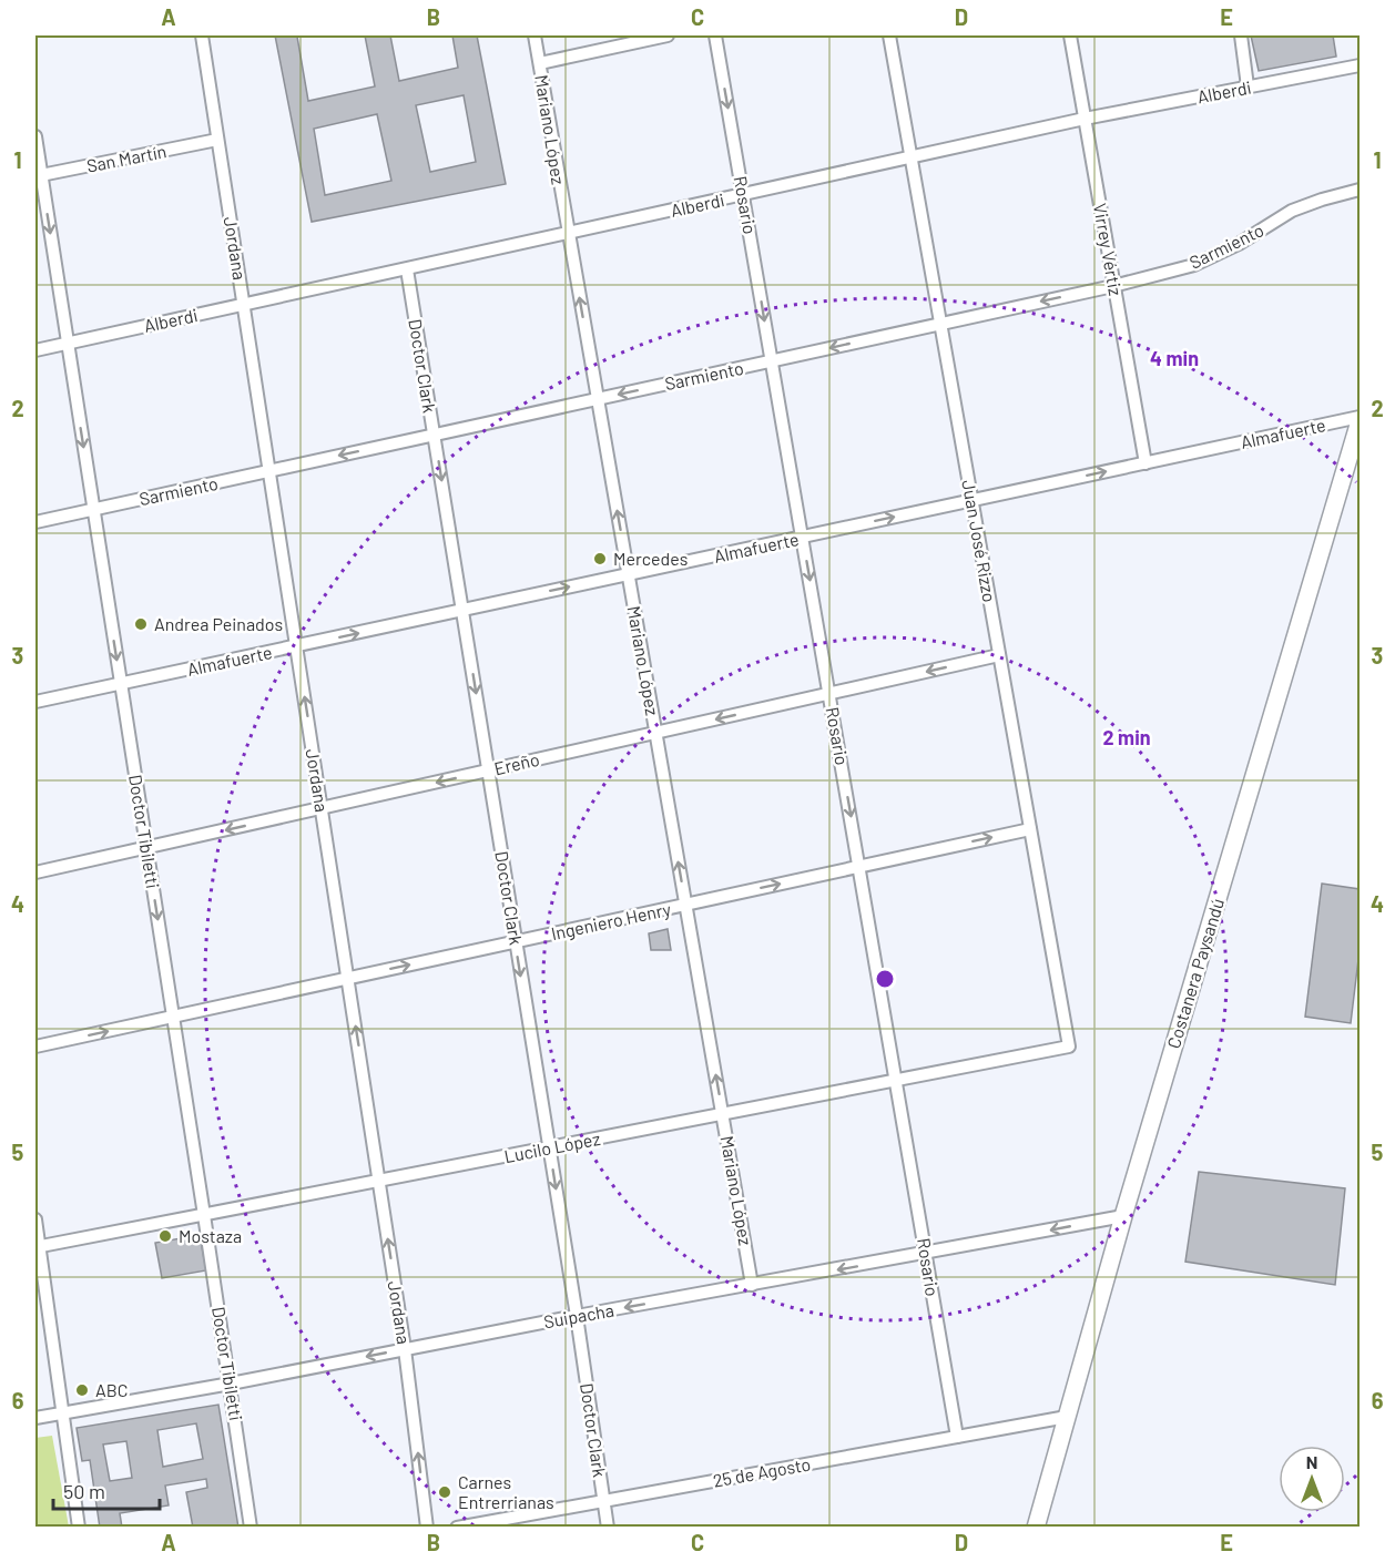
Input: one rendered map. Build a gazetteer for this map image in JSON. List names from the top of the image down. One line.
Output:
{"streets":{"main road":["Costanera Paysandú"],"street":["Alberdi","Mariano López","San Martín","Rosario","Sarmiento","Jordana","Virrey Vértiz","Doctor Clark","Almafuerte","Juan José Rizzo","Ereño","Doctor Tibiletti","Ingeniero Henry","Lucilo López","Suipacha","25 de Agosto"]},"crossings":[["Alberdi","Mariano López"],["Alberdi","Rosario"],["Alberdi","Jordana"],["Alberdi","Virrey Vértiz"],["Alberdi","Doctor Clark"],["Alberdi","Juan José Rizzo"],["Alberdi","Doctor Tibiletti"],["Mariano López","Sarmiento"],["Mariano López","Almafuerte"],["Mariano López","Ereño"],["Mariano López","Ingeniero Henry"],["Mariano López","Lucilo López"],["Mariano López","Suipacha"],["San Martín","Jordana"],["San Martín","Doctor Tibiletti"],["Rosario","Sarmiento"],["Rosario","Almafuerte"],["Rosario","Ereño"],["Rosario","Ingeniero Henry"],["Rosario","Lucilo López"],["Rosario","Suipacha"],["Rosario","25 de Agosto"],["Sarmiento","Jordana"],["Sarmiento","Virrey Vértiz"],["Sarmiento","Doctor Clark"],["Sarmiento","Juan José Rizzo"],["Sarmiento","Doctor Tibiletti"],["Jordana","Almafuerte"],["Jordana","Ereño"],["Jordana","Ingeniero Henry"],["Jordana","Lucilo López"],["Jordana","Suipacha"],["Virrey Vértiz","Almafuerte"],["Doctor Clark","Almafuerte"],["Doctor Clark","Ereño"],["Doctor Clark","Ingeniero Henry"],["Doctor Clark","Lucilo López"],["Doctor Clark","Suipacha"],["Doctor Clark","25 de Agosto"],["Almafuerte","Juan José Rizzo"],["Almafuerte","Doctor Tibiletti"],["Almafuerte","Costanera Paysandú"],["Juan José Rizzo","Ereño"],["Juan José Rizzo","Ingeniero Henry"],["Juan José Rizzo","Lucilo López"],["Ereño","Doctor Tibiletti"],["Doctor Tibiletti","Ingeniero Henry"],["Doctor Tibiletti","Lucilo López"],["Doctor Tibiletti","Suipacha"],["Costanera Paysandú","Suipacha"],["Costanera Paysandú","25 de Agosto"]],"one_way":["Mariano López","Rosario","Sarmiento","Jordana","Doctor Clark","Almafuerte","Ereño","Doctor Tibiletti","Ingeniero Henry","Suipacha"],"places":["Mercedes","Andrea Peinados","Mostaza","ABC","Carnes Entrerrianas"],"scale_bar":"50 m","north":"top","grid":{"columns":["A","B","C","D","E"],"rows":["1","2","3","4","5","6"]},"rings":["4 min","2 min"]}
